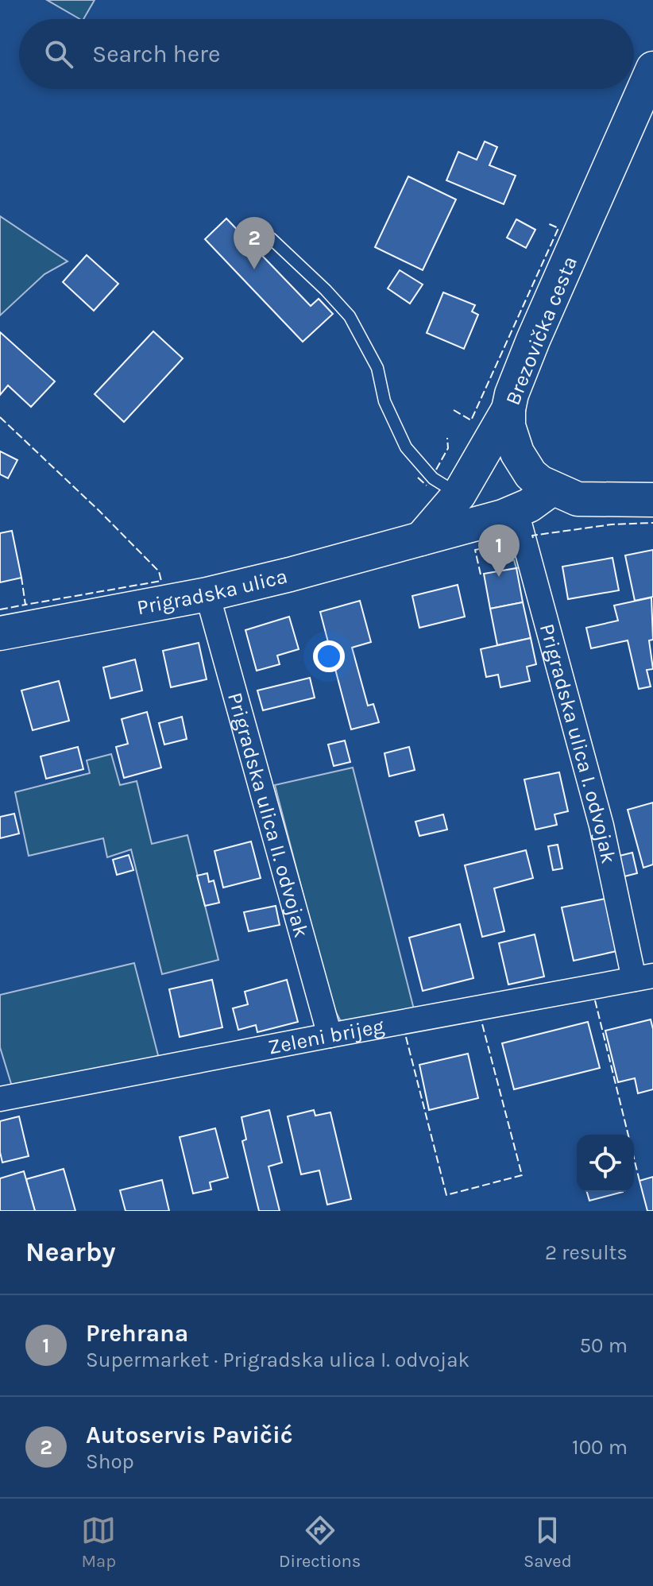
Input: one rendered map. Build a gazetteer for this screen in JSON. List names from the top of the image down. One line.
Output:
{"streets":{"main road":["Brezovička cesta","Prigradska ulica"],"street":["Prigradska ulica I. odvojak","Prigradska ulica II. odvojak","Zeleni brijeg"]},"crossings":[["Brezovička cesta","Prigradska ulica"],["Prigradska ulica","Prigradska ulica I. odvojak"],["Prigradska ulica","Prigradska ulica II. odvojak"],["Prigradska ulica I. odvojak","Zeleni brijeg"],["Prigradska ulica II. odvojak","Zeleni brijeg"]],"page":{"search":"Search here","pins":["2","1"],"heading":["Nearby","2 results"],"list":[{"mark":"1","name":"Prehrana","note":"Supermarket · Prigradska ulica I. odvojak","value":"50 m"},{"mark":"2","name":"Autoservis Pavičić","note":"Shop","value":"100 m"}],"nav":["Map","Directions","Saved"]}}
